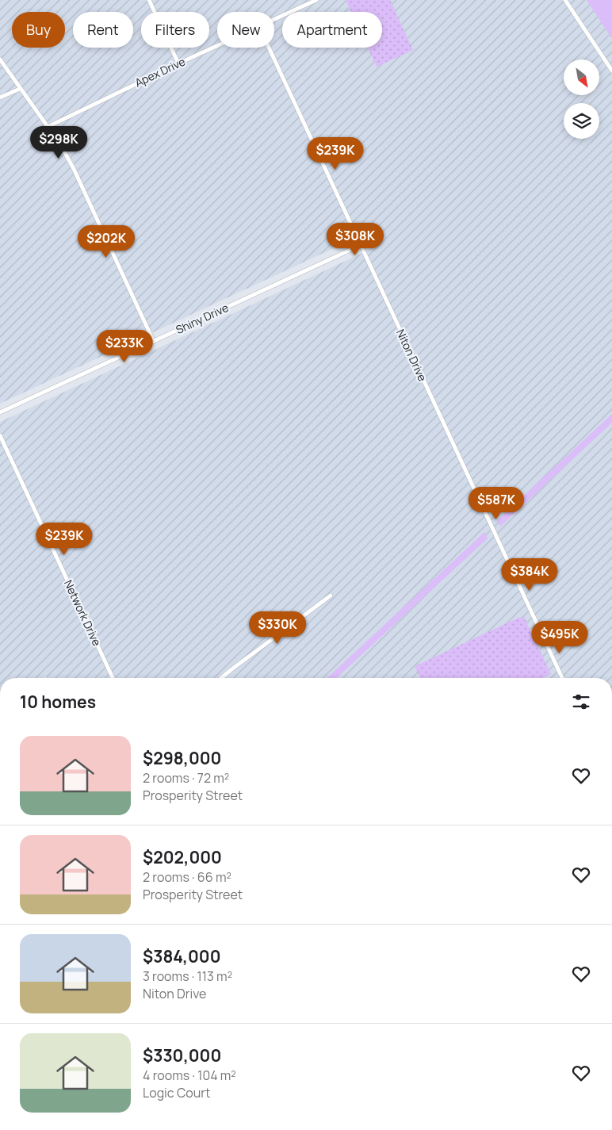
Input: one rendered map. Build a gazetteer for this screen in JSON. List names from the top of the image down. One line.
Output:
{"streets":{"street":["Apex Drive","Shiny Drive","Niton Drive","Network Drive"]},"crossings":[["Shiny Drive","Niton Drive"]],"north":"bottom right","page":{"chip":["Buy","Rent","Filters","New","Apartment"],"price":["$298K","$239K","$308K","$202K","$233K","$587K","$239K","$384K","$330K","$495K"],"heading":"10 homes","list":[{"name":"$298,000","note":"2 rooms · 72 m² · Prosperity Street"},{"name":"$202,000","note":"2 rooms · 66 m² · Prosperity Street"},{"name":"$384,000","note":"3 rooms · 113 m² · Niton Drive"},{"name":"$330,000","note":"4 rooms · 104 m² · Logic Court"}]}}
